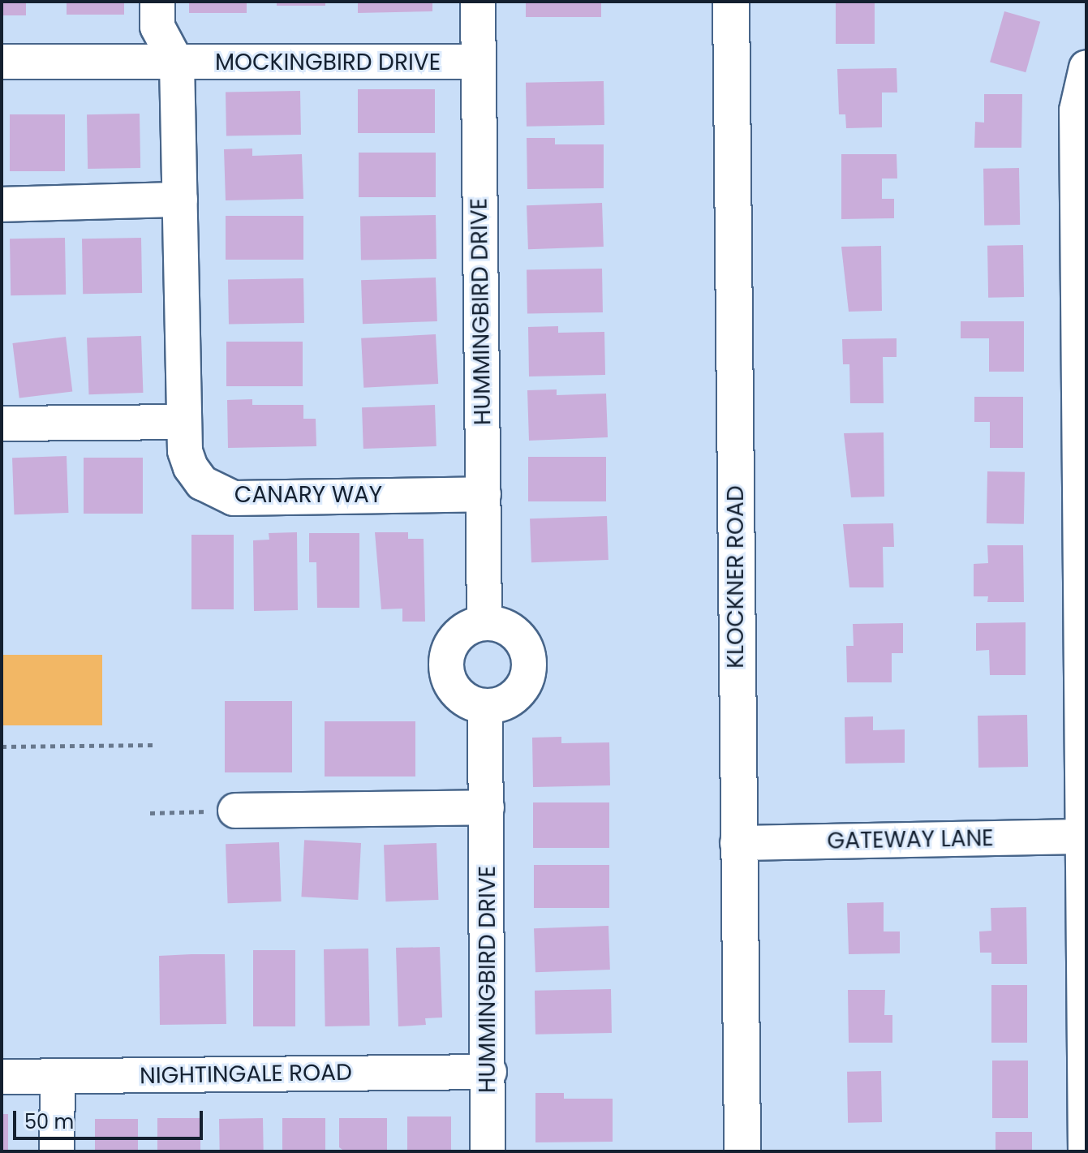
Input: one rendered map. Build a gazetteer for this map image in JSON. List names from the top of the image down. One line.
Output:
{"streets":{"main road":["KLOCKNER ROAD"],"street":["MOCKINGBIRD DRIVE","HUMMINGBIRD DRIVE","CANARY WAY","GATEWAY LANE","NIGHTINGALE ROAD"]},"crossings":[["MOCKINGBIRD DRIVE","HUMMINGBIRD DRIVE"],["MOCKINGBIRD DRIVE","CANARY WAY"],["HUMMINGBIRD DRIVE","CANARY WAY"],["HUMMINGBIRD DRIVE","NIGHTINGALE ROAD"],["KLOCKNER ROAD","GATEWAY LANE"]],"scale_bar":"50 m"}
